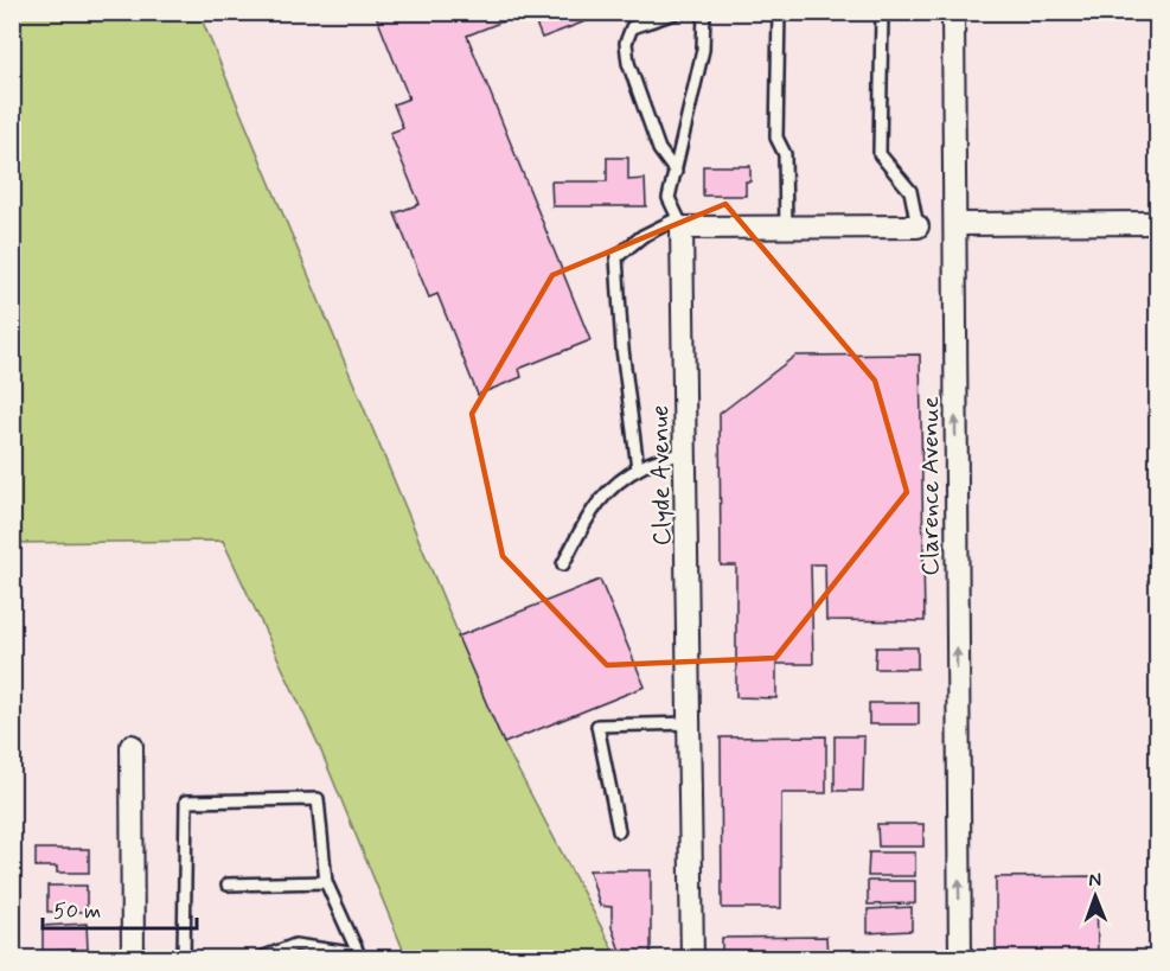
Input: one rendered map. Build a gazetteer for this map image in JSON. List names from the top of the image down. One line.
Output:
{"streets":{"street":["Clyde Avenue","Clarence Avenue"]},"one_way":["Clarence Avenue"],"scale_bar":"50 m","north":"top"}
